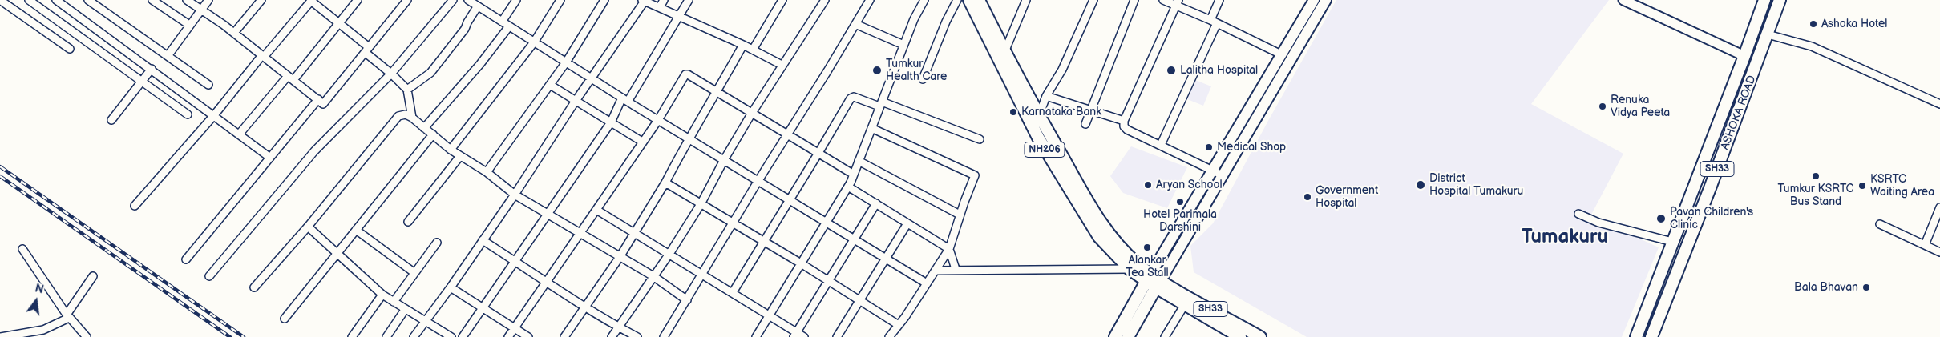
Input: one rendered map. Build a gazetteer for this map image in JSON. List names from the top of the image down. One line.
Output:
{"streets":{"main road":["ASHOKA ROAD","NH206","SH33"]},"crossings":[["NH206","SH33"]],"districts":["Tumakuru"],"places":["Ashoka Hotel","Tumkur Health Care","Lalitha Hospital","Renuka Vidya Peeta","Karnataka Bank","Medical Shop","Tumkur KSRTC Bus Stand","Aryan School","District Hospital Tumakuru","KSRTC Waiting Area","Government Hospital","Hotel Parimala Darshini","Pavan Children's Clinic","Alankar Tea Stall","Bala Bhavan"],"north":"top"}
